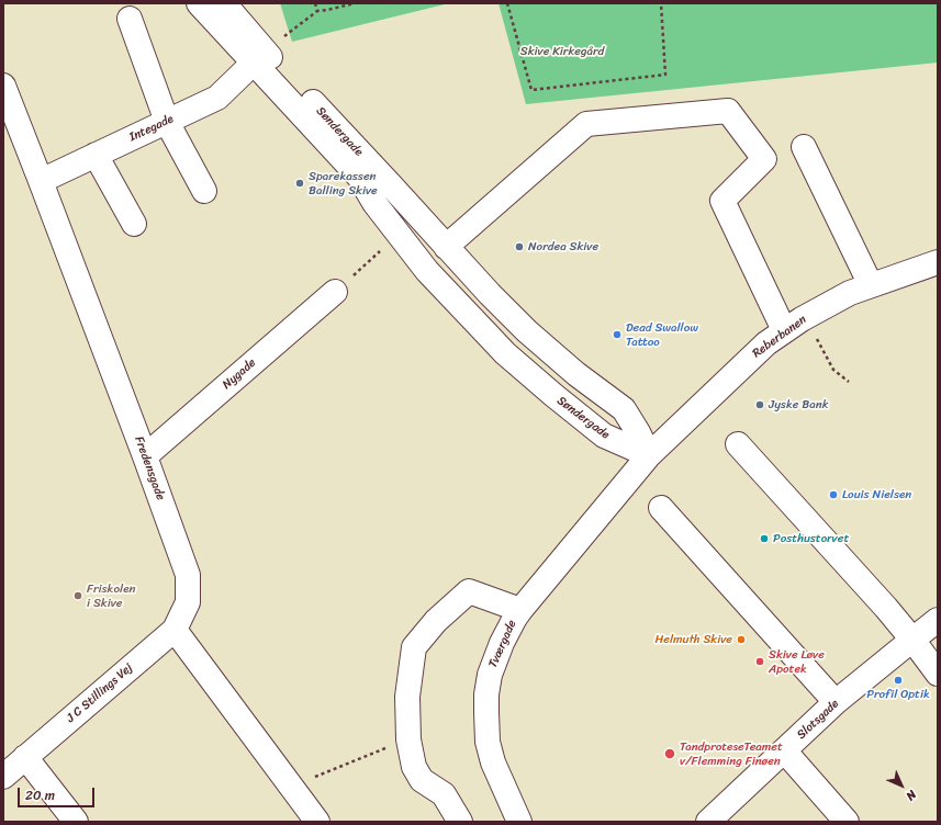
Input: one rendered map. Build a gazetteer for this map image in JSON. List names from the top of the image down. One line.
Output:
{"streets":{"street":["Integade","Søndergade","Reberbanen","Nygade","Fredensgade","Tværgade","J C Stillings Vej","Slotsgade"]},"crossings":[["Integade","Søndergade"],["Integade","Fredensgade"],["Søndergade","Reberbanen"],["Søndergade","Tværgade"],["Reberbanen","Tværgade"],["Nygade","Fredensgade"],["Fredensgade","J C Stillings Vej"]],"parks":["Skive Kirkegård"],"places":["Sparekassen Balling Skive","Nordea Skive","Dead Swallow Tattoo","Jyske Bank","Louis Nielsen","Posthustorvet","Friskolen i Skive","Helmuth Skive","Skive Løve Apotek","Profil Optik","TandproteseTeamet v/Flemming Finøen"],"scale_bar":"20 m","north":"bottom right"}
